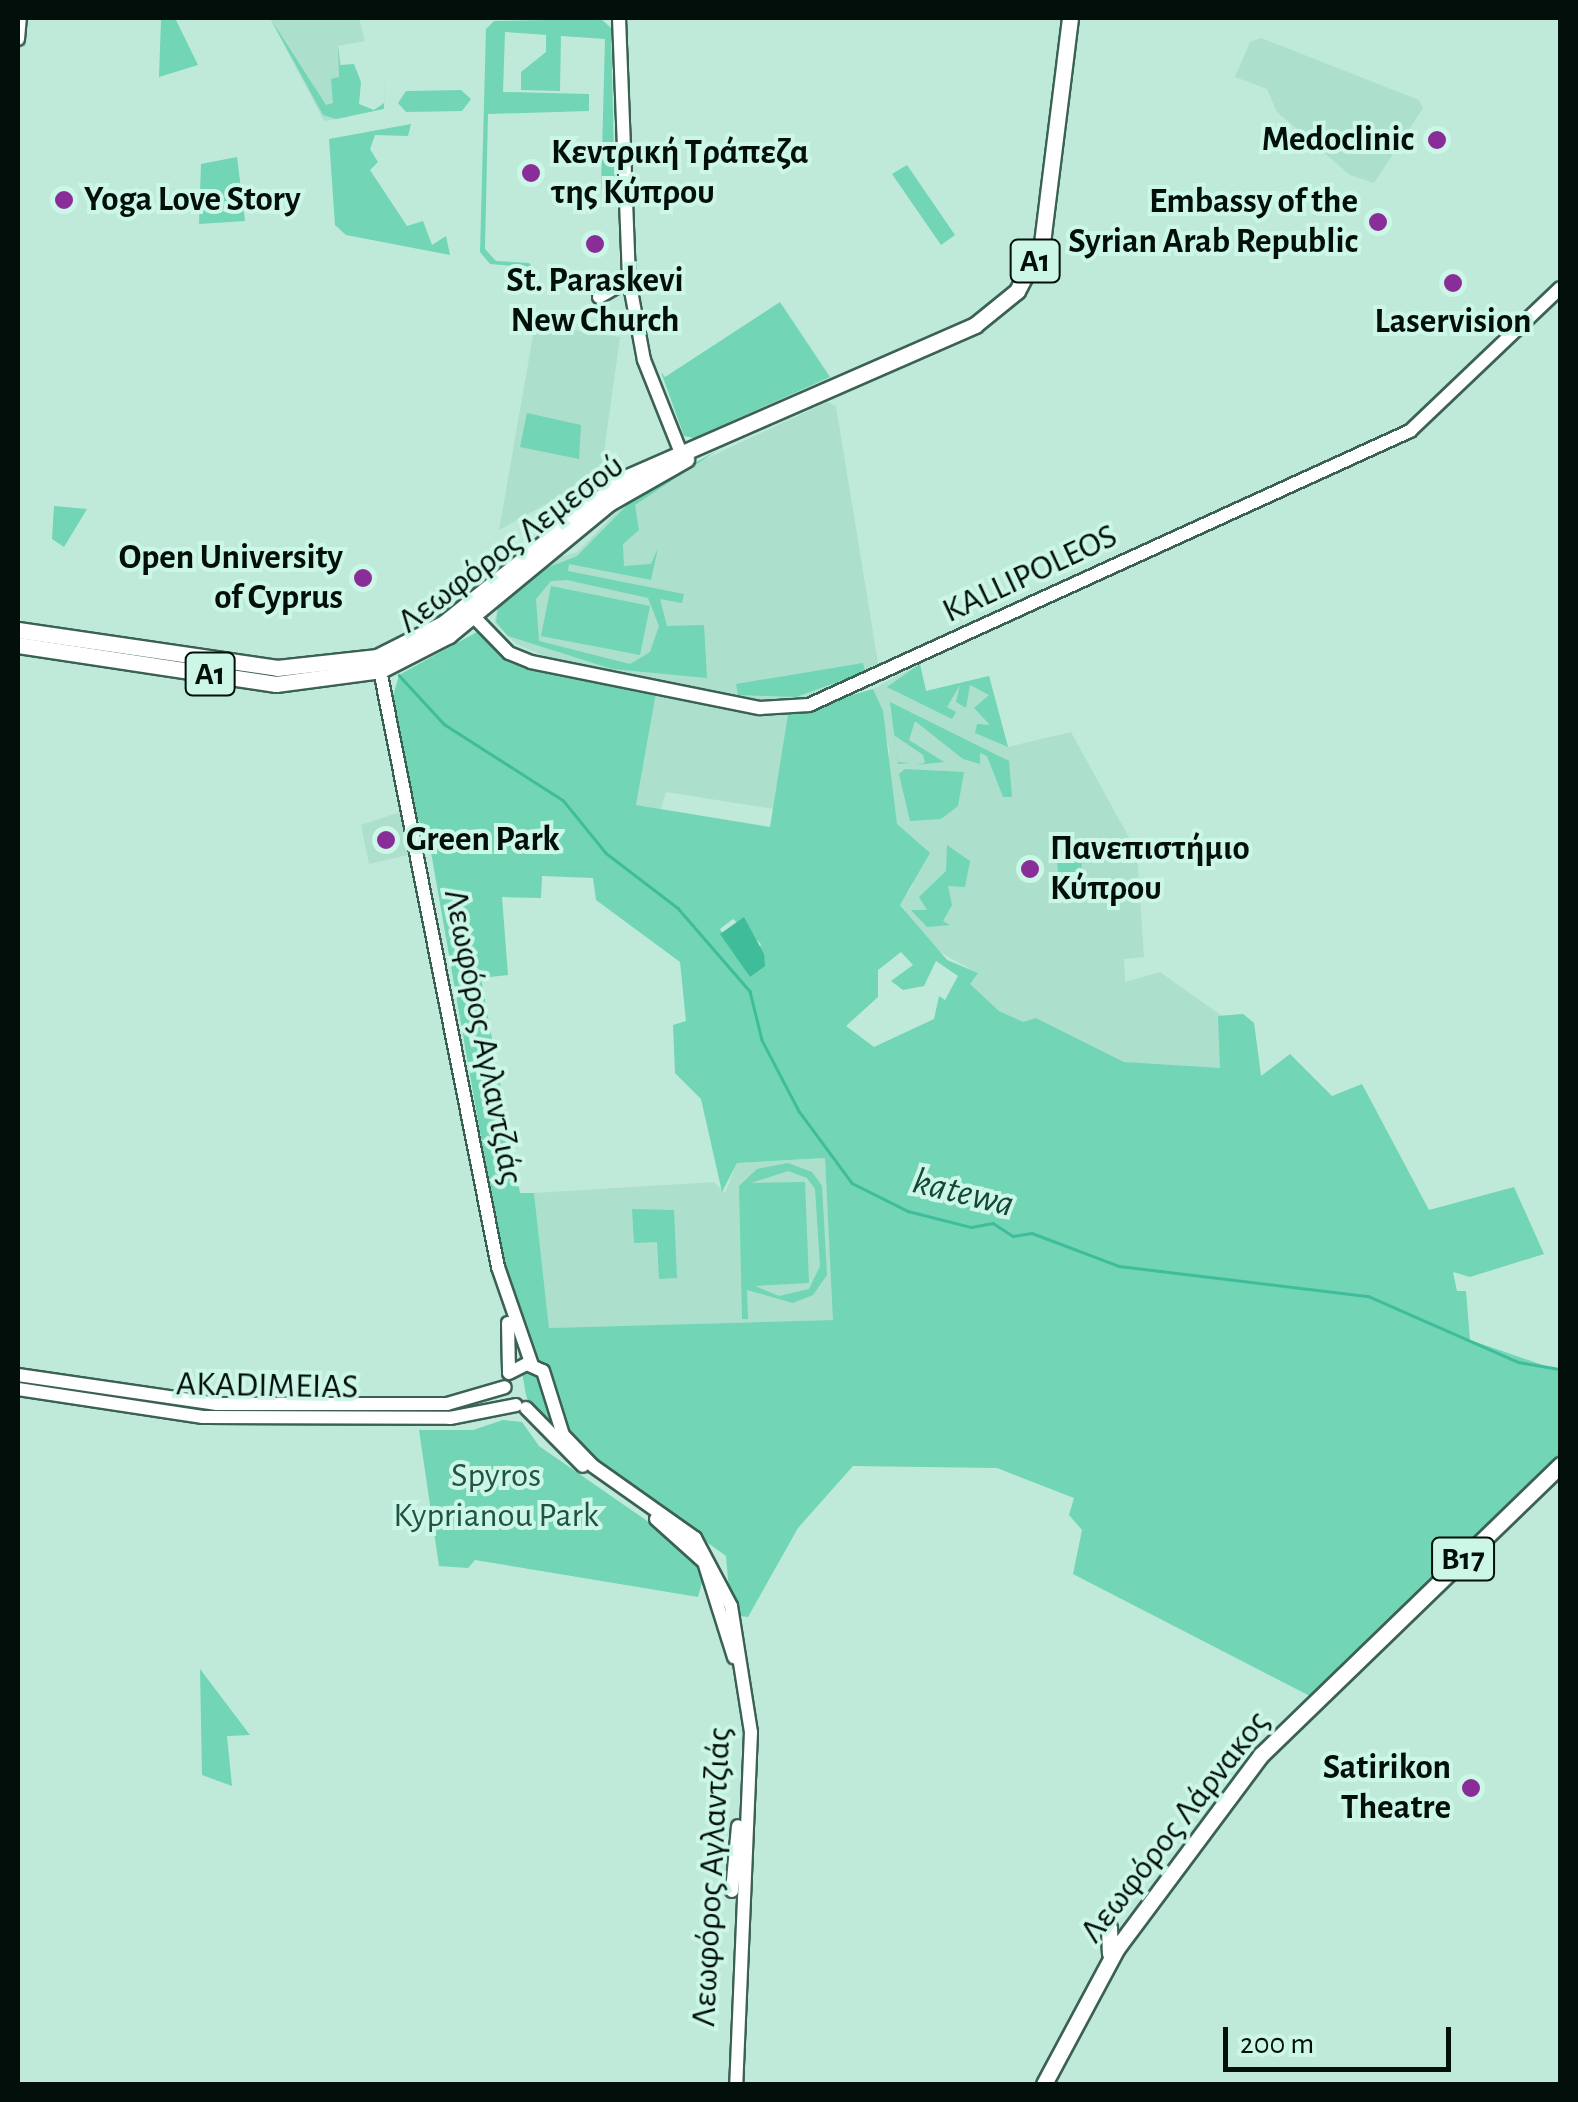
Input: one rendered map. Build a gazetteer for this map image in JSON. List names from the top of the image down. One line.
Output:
{"streets":{"main road":["A1","Λεωφόρος Λεμεσού","KALLIPOLEOS","Λεωφόρος Αγλαντζιάς","AKADIMEIAS","B17","Λεωφόρος Λάρνακος"]},"crossings":[["A1","Λεωφόρος Λεμεσού"],["Λεωφόρος Λεμεσού","KALLIPOLEOS"],["Λεωφόρος Λεμεσού","Λεωφόρος Αγλαντζιάς"],["Λεωφόρος Αγλαντζιάς","AKADIMEIAS"]],"water":["katewa"],"parks":["Spyros Kyprianou Park"],"places":["Medoclinic","Κεντρική Τράπεζα της Κύπρου","Yoga Love Story","Embassy of the Syrian Arab Republic","St. Paraskevi New Church","Laservision","Open University of Cyprus","Green Park","Πανεπιστήμιο Κύπρου","Satirikon Theatre"],"scale_bar":"200 m"}
